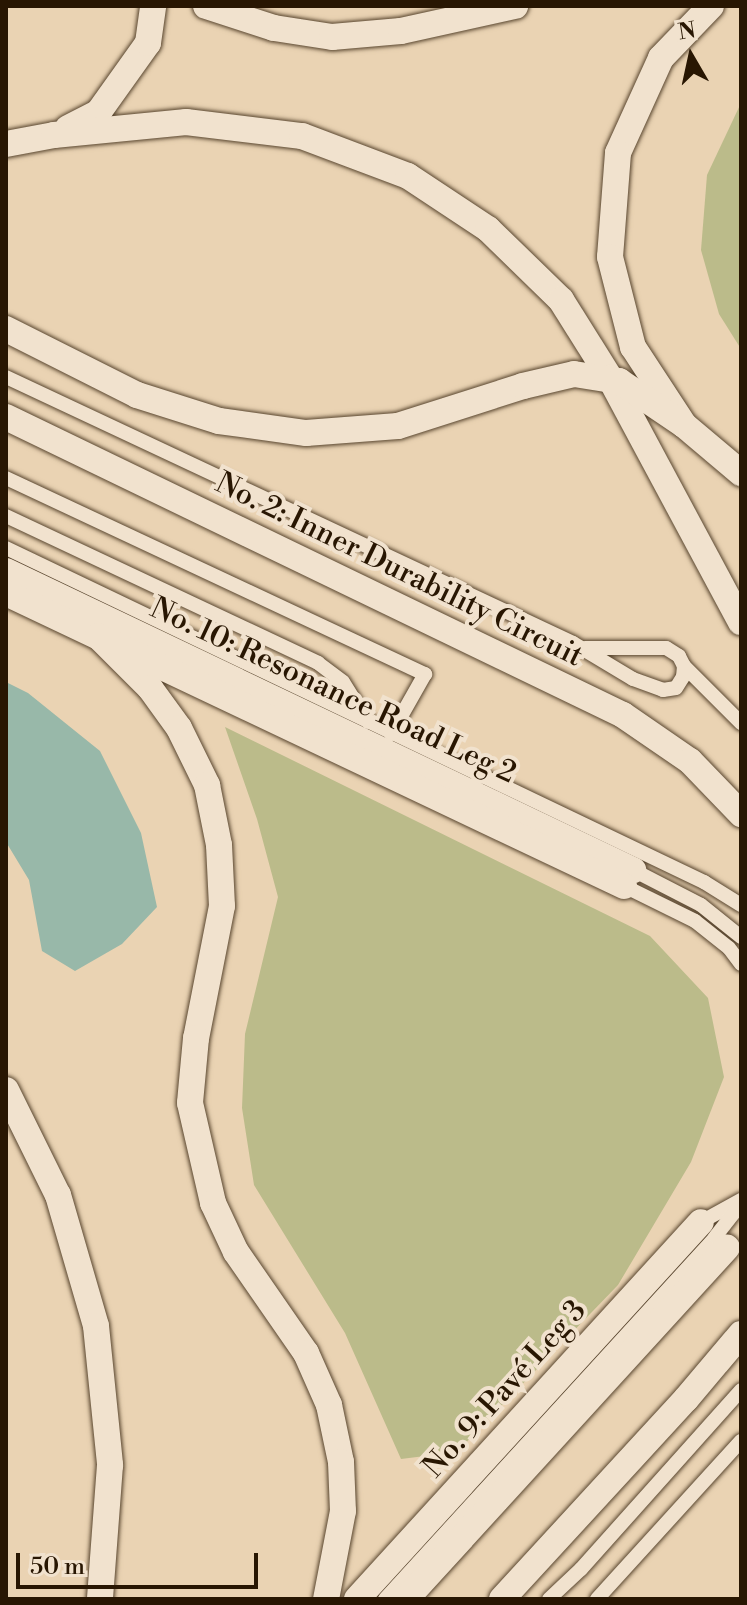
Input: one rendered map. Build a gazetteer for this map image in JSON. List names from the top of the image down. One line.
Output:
{"streets":{"street":["No. 2: Inner Durability Circuit","No. 10: Resonance Road Leg 2","No. 9: Pavé Leg 3"]},"scale_bar":"50 m","north":"top"}
